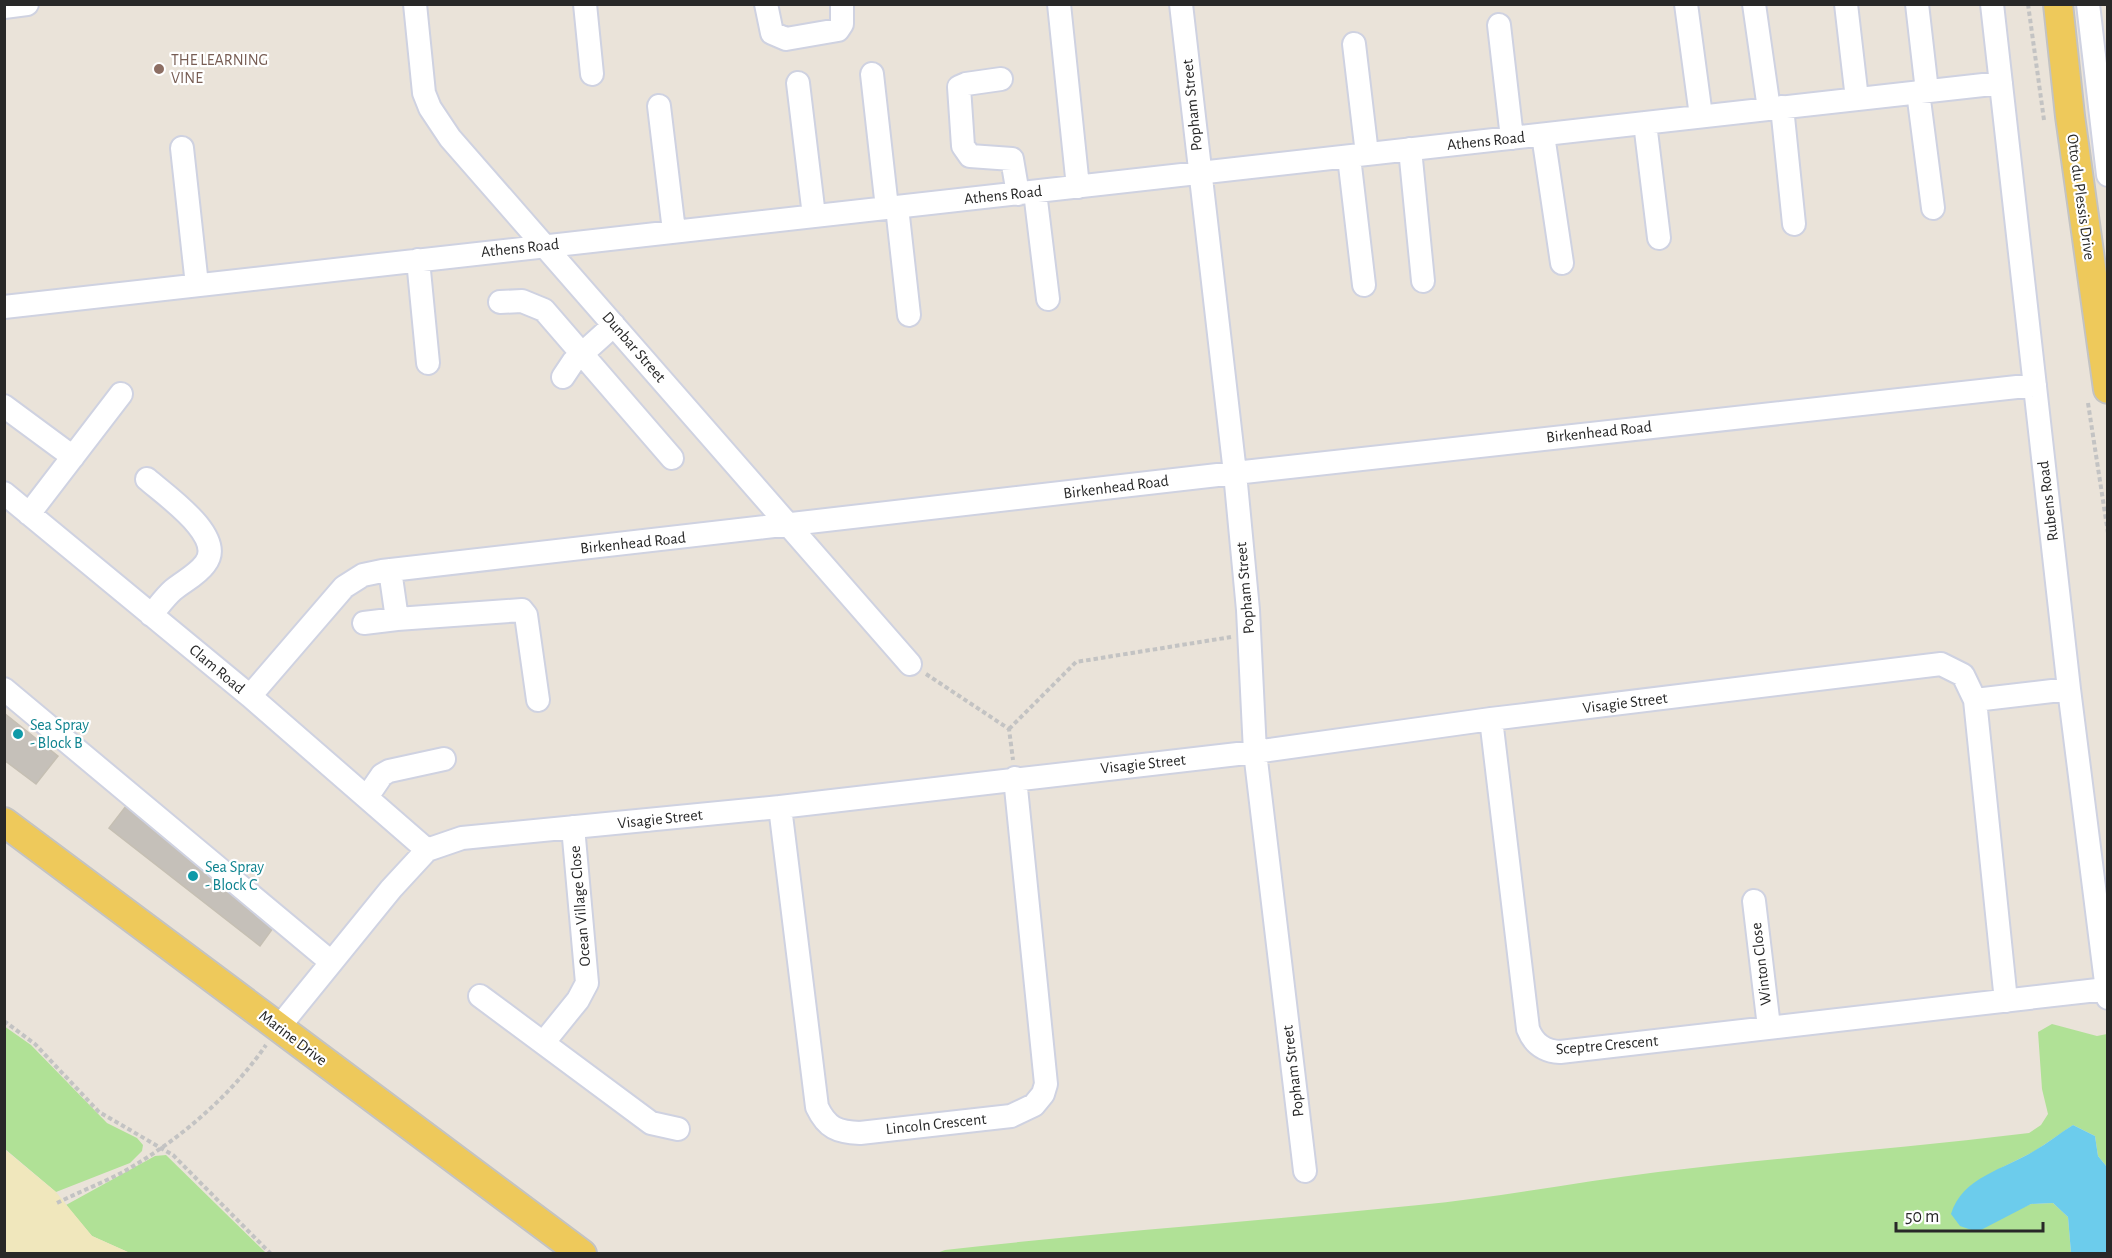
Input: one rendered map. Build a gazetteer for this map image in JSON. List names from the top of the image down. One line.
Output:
{"streets":{"main road":["Otto du Plessis Drive","Marine Drive"],"street":["Popham Street","Athens Road","Dunbar Street","Birkenhead Road","Rubens Road","Clam Road","Visagie Street","Ocean Village Close","Winton Close","Sceptre Crescent","Lincoln Crescent"]},"crossings":[["Popham Street","Athens Road"],["Popham Street","Birkenhead Road"],["Popham Street","Visagie Street"],["Athens Road","Dunbar Street"],["Athens Road","Rubens Road"],["Dunbar Street","Birkenhead Road"],["Birkenhead Road","Rubens Road"],["Birkenhead Road","Clam Road"],["Rubens Road","Sceptre Crescent"],["Clam Road","Visagie Street"],["Visagie Street","Ocean Village Close"],["Visagie Street","Marine Drive"],["Visagie Street","Sceptre Crescent"],["Visagie Street","Lincoln Crescent"],["Winton Close","Sceptre Crescent"]],"places":["THE LEARNING VINE","Sea Spray - Block B","Sea Spray - Block C"],"scale_bar":"50 m"}
